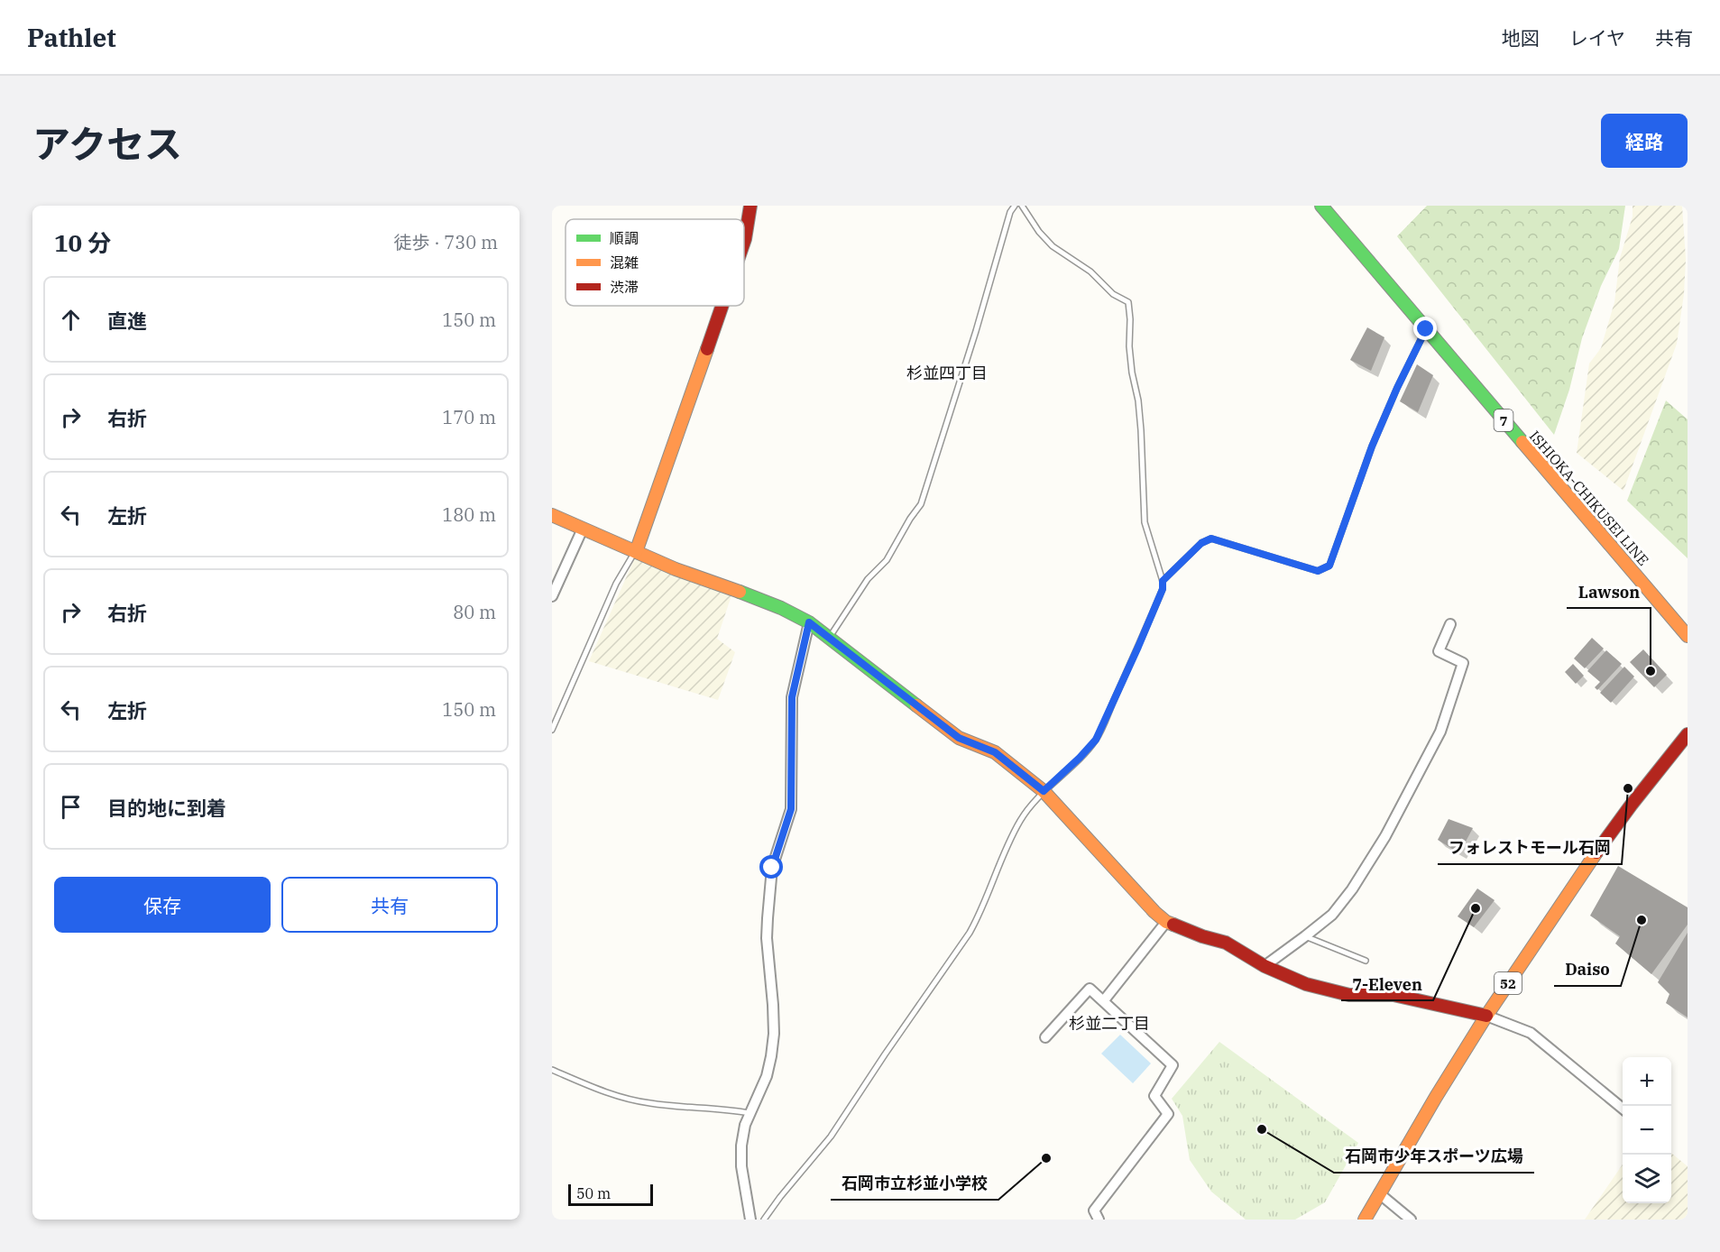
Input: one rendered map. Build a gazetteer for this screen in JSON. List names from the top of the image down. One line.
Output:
{"streets":{"street":["7","ISHIOKA-CHIKUSEI LINE","52"]},"districts":["杉並四丁目","杉並二丁目"],"places":["Lawson","フォレストモール石岡","7-Eleven","Daiso","石岡市少年スポーツ広場","石岡市立杉並小学校"],"legend":["順調","混雑","渋滞"],"scale_bar":"50 m","page":{"header":"Pathlet","nav":["地図","レイヤ","共有"],"title":"アクセス","buttons":["経路",["保存","共有"]],"heading":["10 分","徒歩 · 730 m"],"list":[["直進","150 m"],["右折","170 m"],["左折","180 m"],["右折","80 m"],["左折","150 m"],"目的地に到着"],"map_buttons":["+","−"],"scale":"50 m"}}
